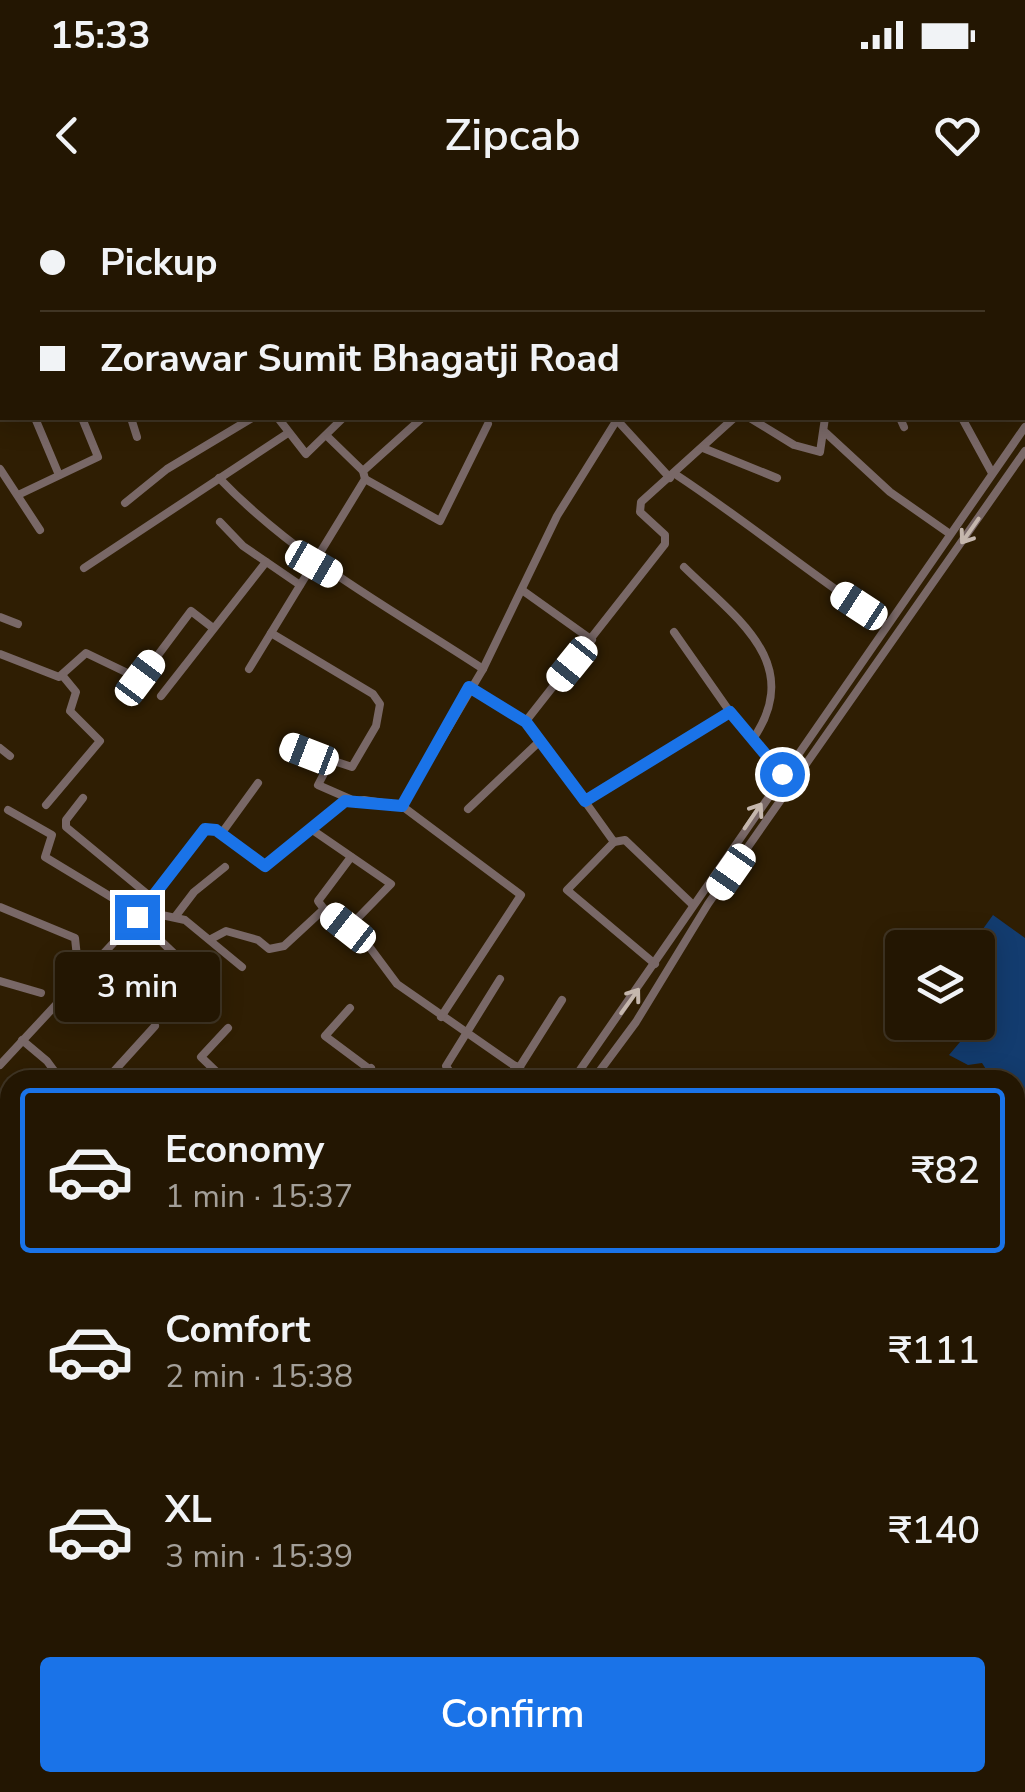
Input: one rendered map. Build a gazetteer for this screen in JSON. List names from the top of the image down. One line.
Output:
{"page":{"status":"15:33","header":"Zipcab","banner":["Pickup","Zorawar Sumit Bhagatji Road"],"bubble":"3 min","list":[{"name":"Economy","note":"1 min · 15:37","value":"₹82"},{"name":"Comfort","note":"2 min · 15:38","value":"₹111"},{"name":"XL","note":"3 min · 15:39","value":"₹140"}],"buttons":"Confirm"}}
